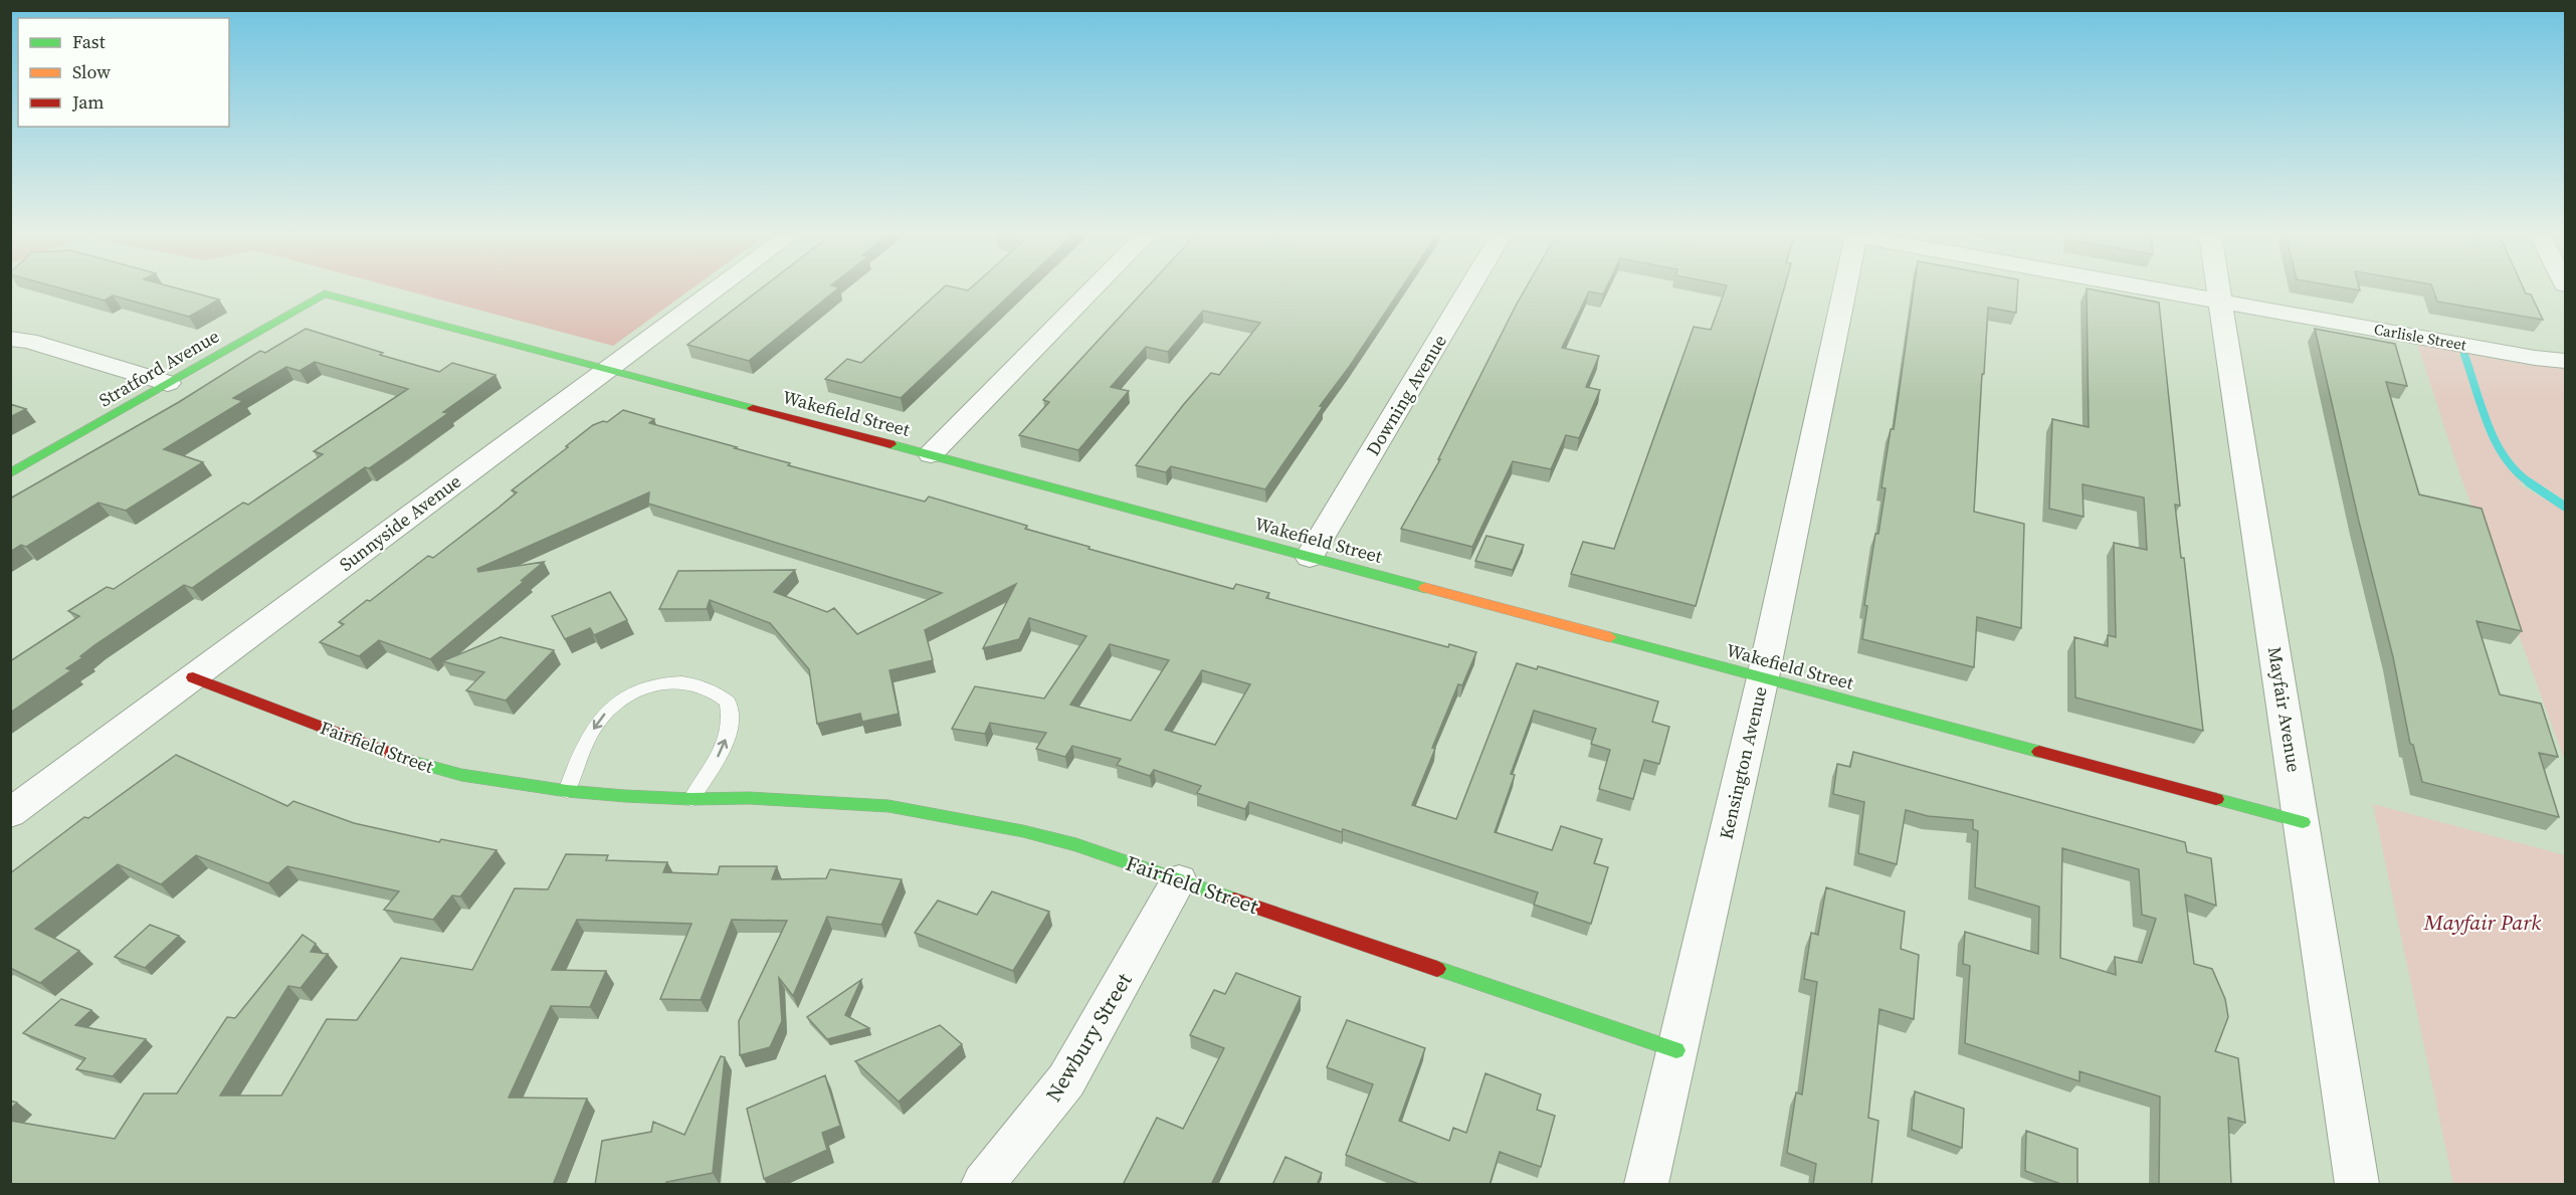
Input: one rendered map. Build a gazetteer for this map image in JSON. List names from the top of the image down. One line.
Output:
{"streets":{"street":["Carlisle Street","Stratford Avenue","Downing Avenue","Wakefield Street","Sunnyside Avenue","Mayfair Avenue","Fairfield Street","Kensington Avenue","Newbury Street"]},"crossings":[["Carlisle Street","Mayfair Avenue"],["Stratford Avenue","Wakefield Street"],["Downing Avenue","Wakefield Street"],["Wakefield Street","Sunnyside Avenue"],["Wakefield Street","Mayfair Avenue"],["Wakefield Street","Kensington Avenue"],["Sunnyside Avenue","Fairfield Street"],["Fairfield Street","Kensington Avenue"],["Fairfield Street","Newbury Street"]],"parks":["Mayfair Park"],"legend":["Fast","Slow","Jam"]}
